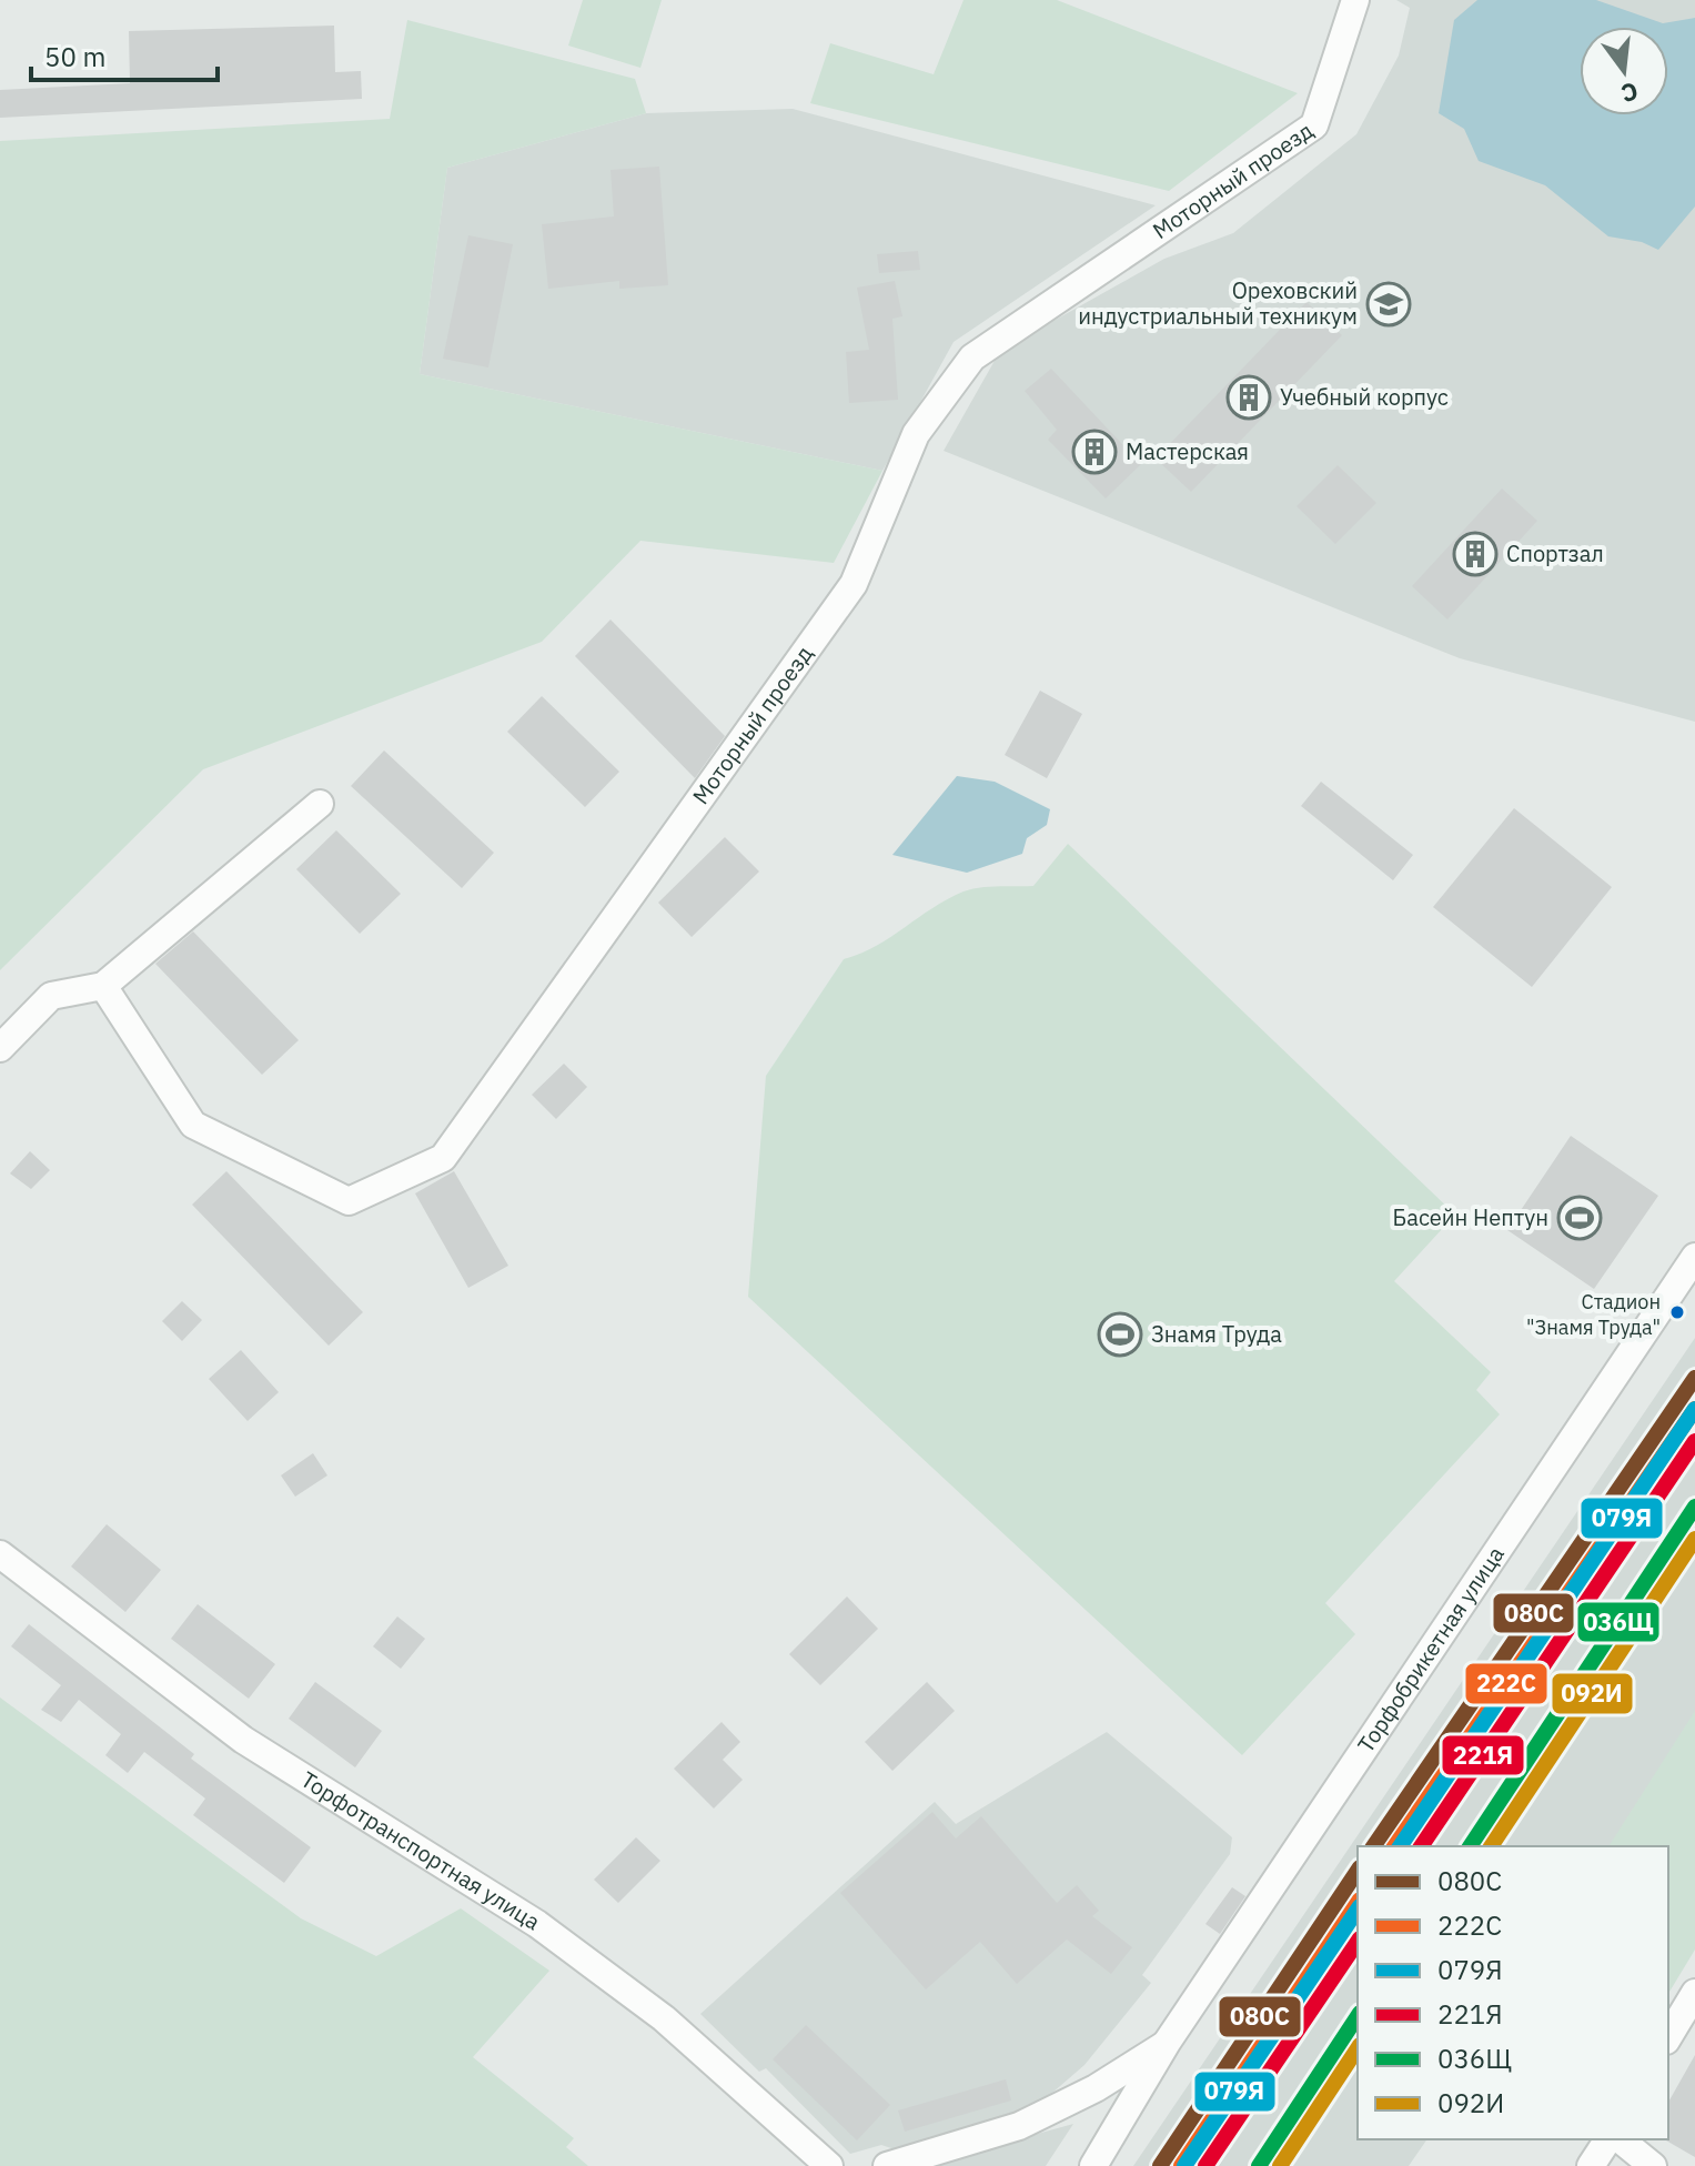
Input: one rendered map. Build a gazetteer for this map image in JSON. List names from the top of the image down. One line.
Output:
{"streets":{"street":["Моторный проезд","Торфобрикетная улица","Торфотранспортная улица"]},"places":{"school or university":["Ореховский индустриальный техникум"],"building":["Учебный корпус","Мастерская","Спортзал"],"sports":["Басейн Нептун","Знамя Труда"],"other":["Стадион \"Знамя Труда\""]},"lines":["transit line 080С","transit line 222С","transit line 079Я","transit line 221Я","transit line 036Щ","transit line 092И"],"legend":["080С","222С","079Я","221Я","036Щ","092И"],"scale_bar":"50 m","north":"bottom"}
